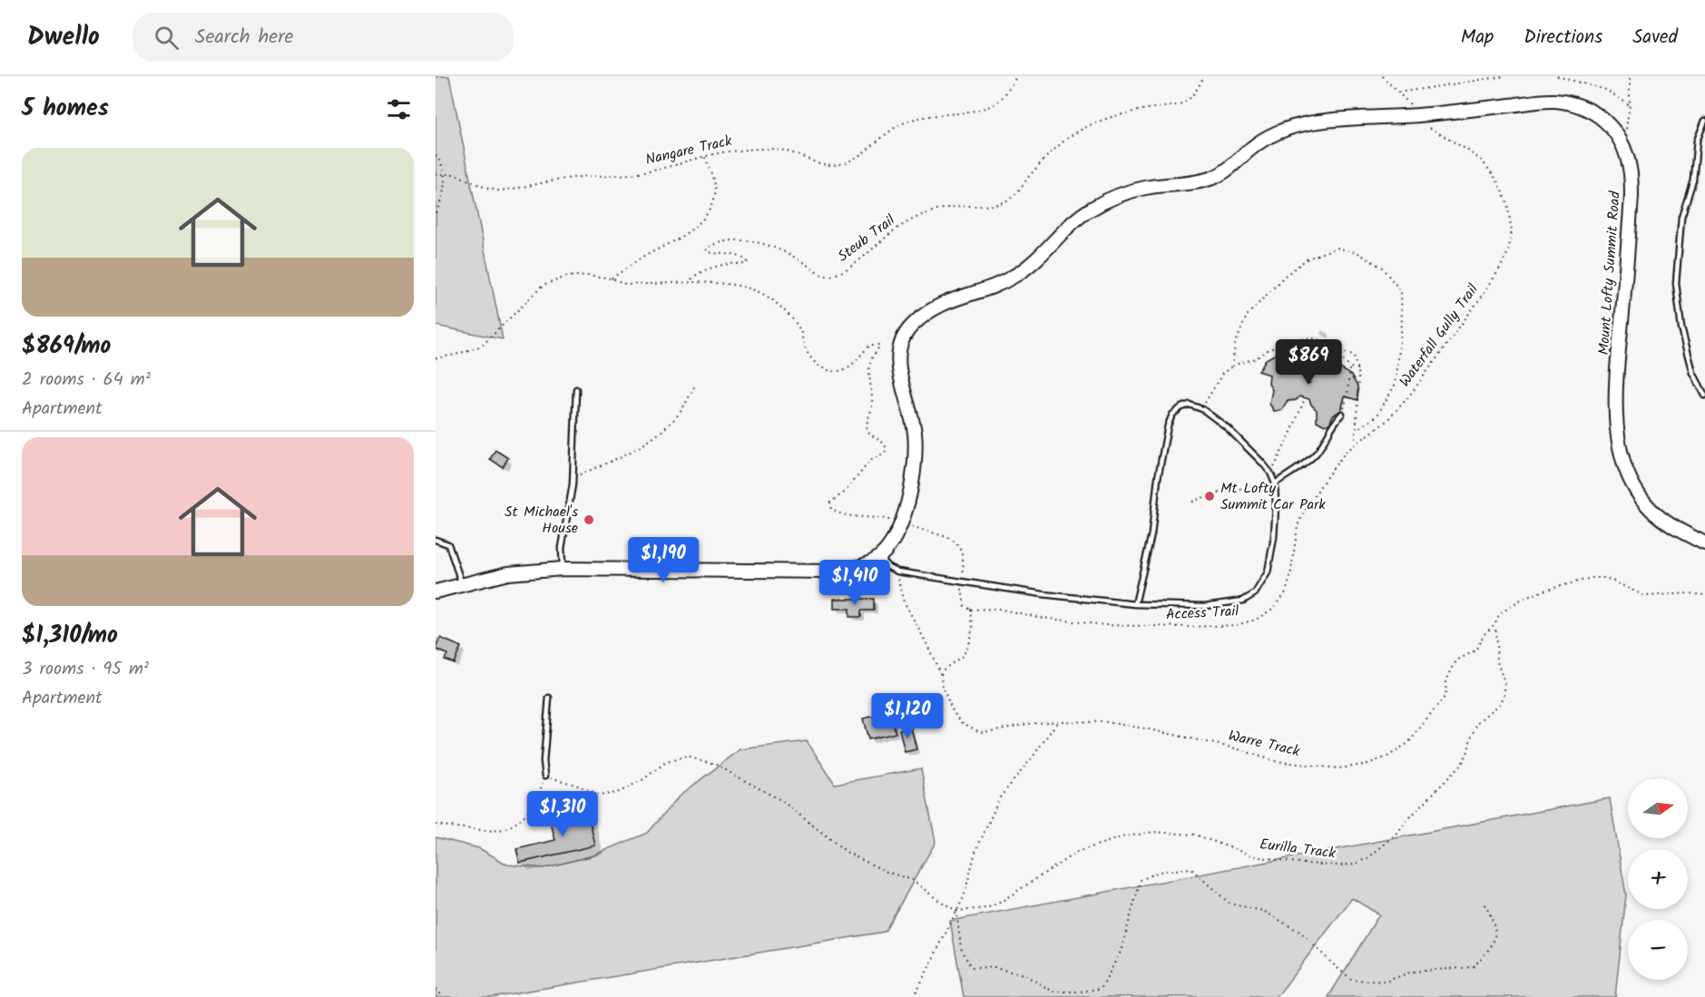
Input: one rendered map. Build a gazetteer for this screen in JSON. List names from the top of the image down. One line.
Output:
{"streets":{"main road":["Mount Lofty Summit Road"],"path":["Nangare Track","Steub Trail","Waterfall Gully Trail","Access Trail","Warre Track","Eurilla Track"]},"crossings":[["Waterfall Gully Trail","Access Trail"],["Warre Track","Eurilla Track"]],"places":["Mt Lofty Summit Car Park","St Michael's House"],"north":"right","page":{"header":"Dwello","search":"Search here","nav":["Map","Directions","Saved"],"heading":"5 homes","list":[{"name":"$869/mo","note":"2 rooms · 64 m² · Apartment"},{"name":"$1,310/mo","note":"3 rooms · 95 m² · Apartment"}],"price":["$869","$1,190","$1,410","$1,120","$1,310"],"map_buttons":["+","−"]}}
